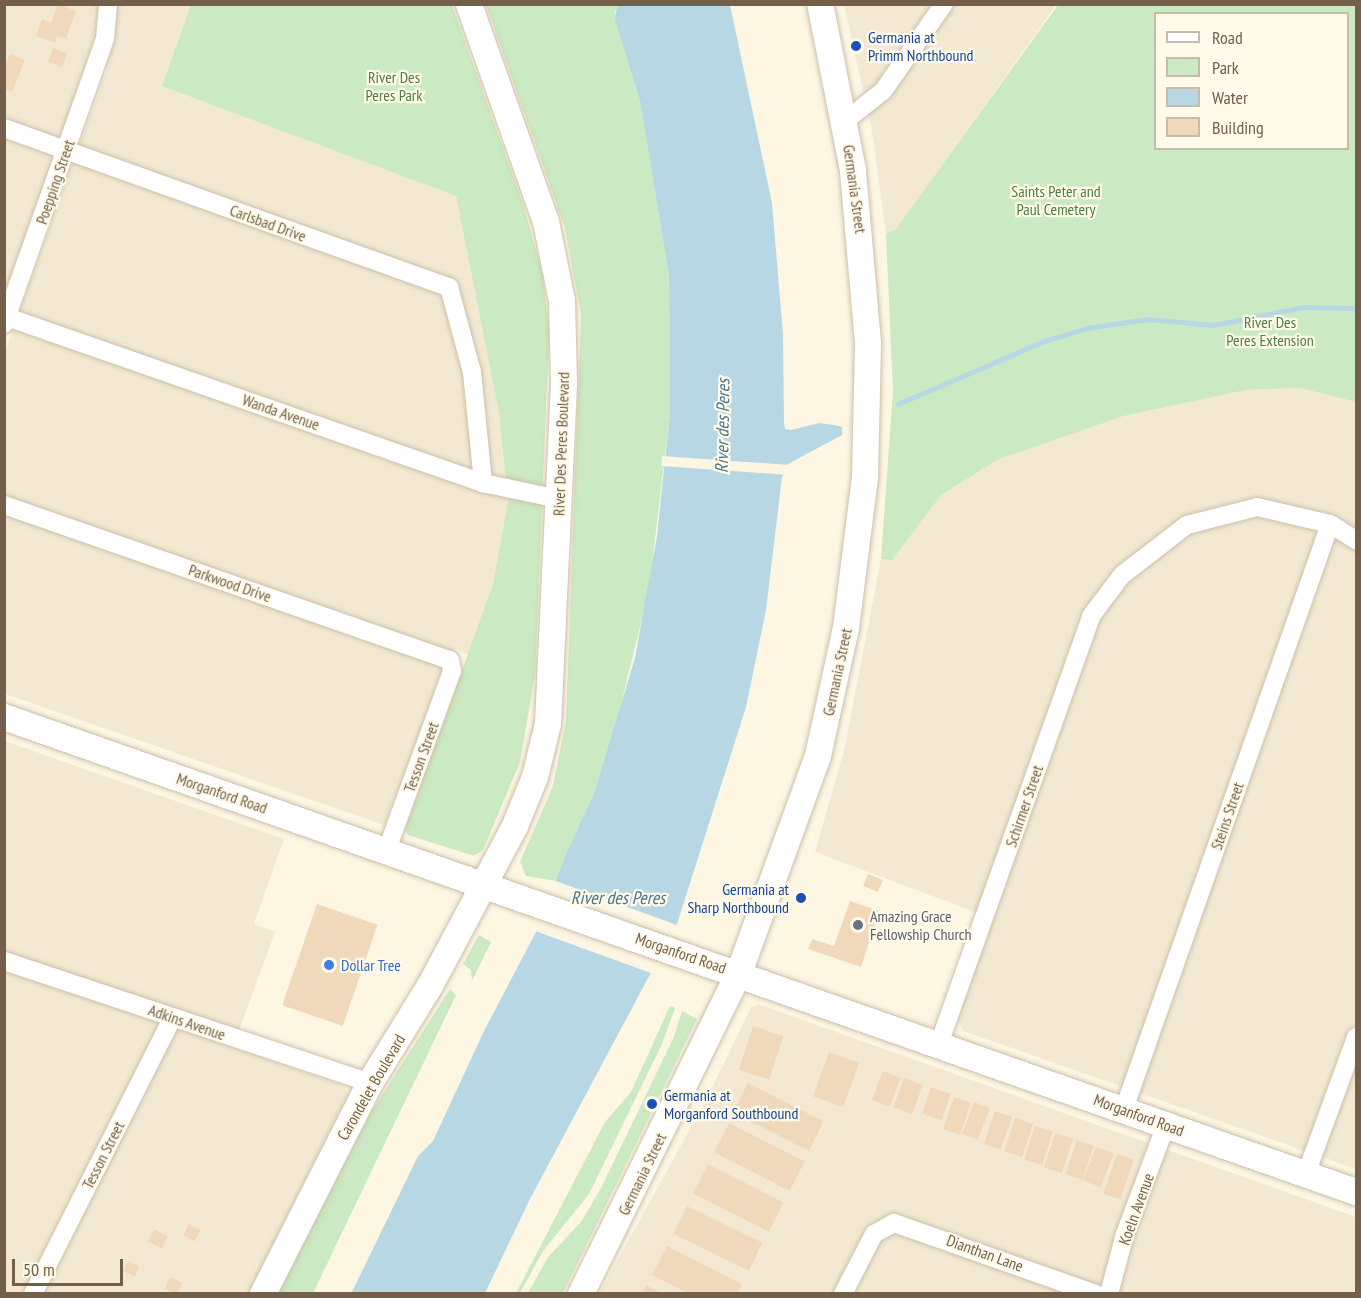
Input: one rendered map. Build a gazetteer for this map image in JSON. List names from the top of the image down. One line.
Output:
{"streets":{"main road":["Germania Street","River Des Peres Boulevard","Morganford Road","Carondelet Boulevard"],"street":["Poepping Street","Carlsbad Drive","Wanda Avenue","Parkwood Drive","Tesson Street","Schirmer Street","Steins Street","Adkins Avenue","Koeln Avenue","Dianthan Lane"]},"crossings":[["Poepping Street","Carlsbad Drive"],["Poepping Street","Wanda Avenue"],["Germania Street","Morganford Road"],["Carlsbad Drive","Wanda Avenue"],["Wanda Avenue","River Des Peres Boulevard"],["River Des Peres Boulevard","Morganford Road"],["River Des Peres Boulevard","Carondelet Boulevard"],["Parkwood Drive","Tesson Street"],["Tesson Street","Morganford Road"],["Tesson Street","Adkins Avenue"],["Morganford Road","Schirmer Street"],["Morganford Road","Steins Street"],["Morganford Road","Carondelet Boulevard"],["Morganford Road","Koeln Avenue"],["Schirmer Street","Steins Street"],["Adkins Avenue","Carondelet Boulevard"]],"water":["River des Peres"],"parks":["River Des Peres Park","Saints Peter and Paul Cemetery","River Des Peres Extension"],"places":["Germania at Primm Northbound","Germania at Sharp Northbound","Amazing Grace Fellowship Church","Dollar Tree","Germania at Morganford Southbound"],"legend":["Road","Park","Water","Building"],"scale_bar":"50 m"}
